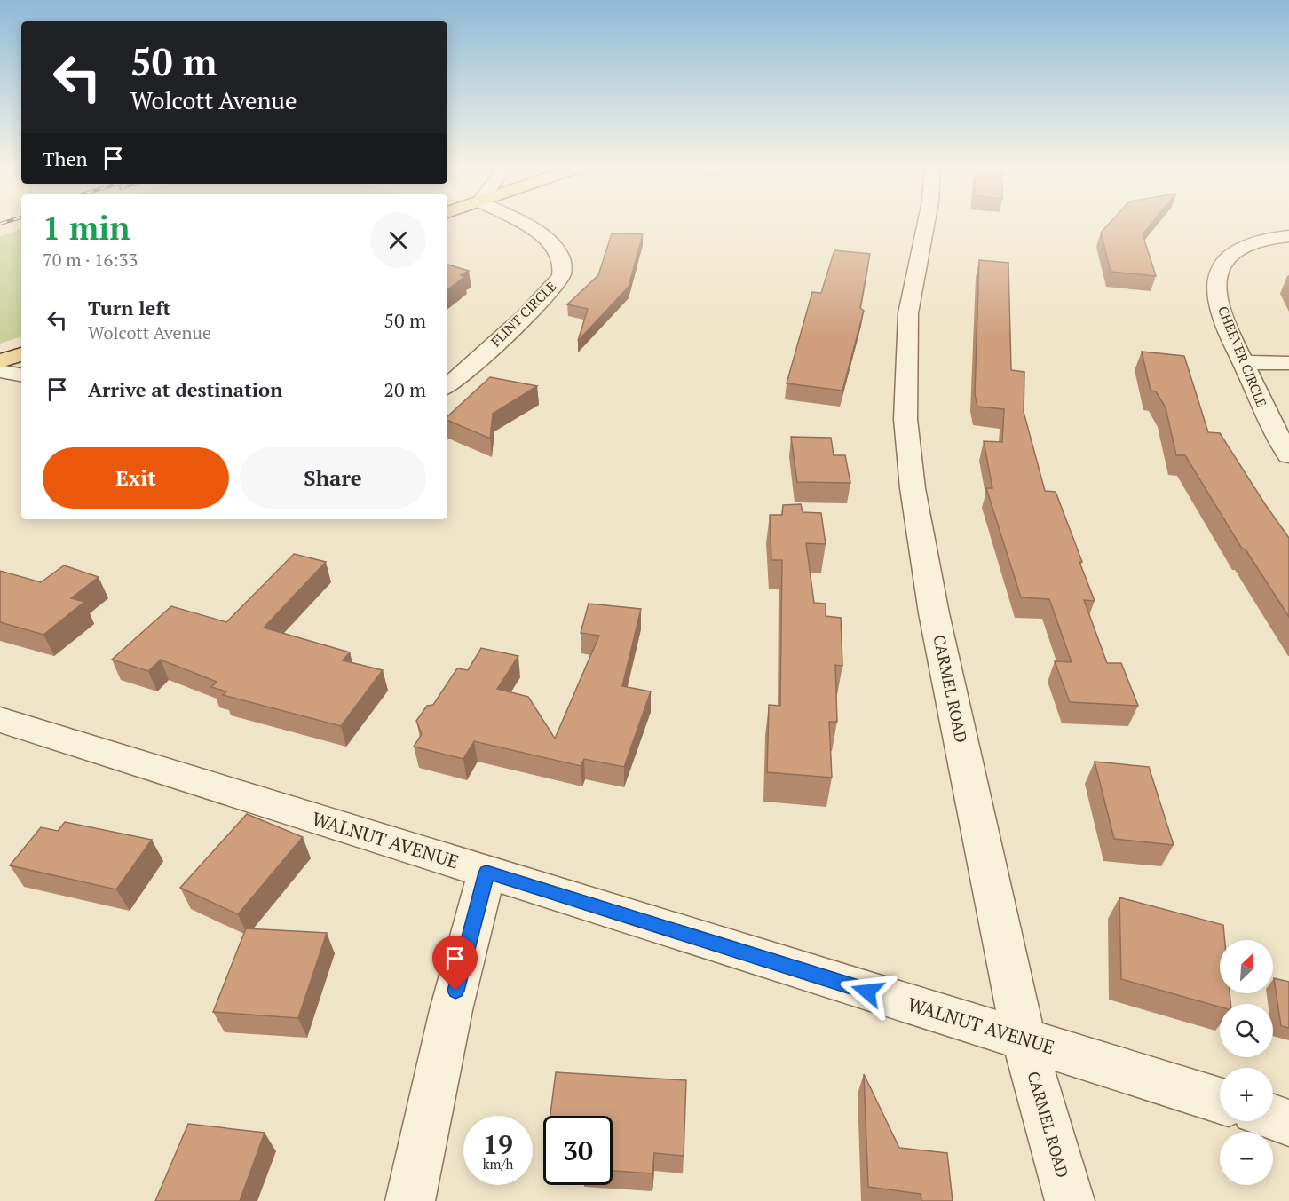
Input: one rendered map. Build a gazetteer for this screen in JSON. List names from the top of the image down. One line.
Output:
{"streets":{"street":["FLINT CIRCLE","CHEEVER CIRCLE","CARMEL ROAD","WALNUT AVENUE"]},"crossings":[["CARMEL ROAD","WALNUT AVENUE"]],"north":"top right","page":{"turn":["50 m","Wolcott Avenue"],"then":"Then","heading":["1 min","70 m · 16:33"],"list":[{"name":"Turn left","note":"Wolcott Avenue","value":"50 m"},{"name":"Arrive at destination","value":"20 m"}],"buttons":["Exit","Share"],"map_buttons":["+","−"],"speed":"19 km/h","limit":"30"}}
